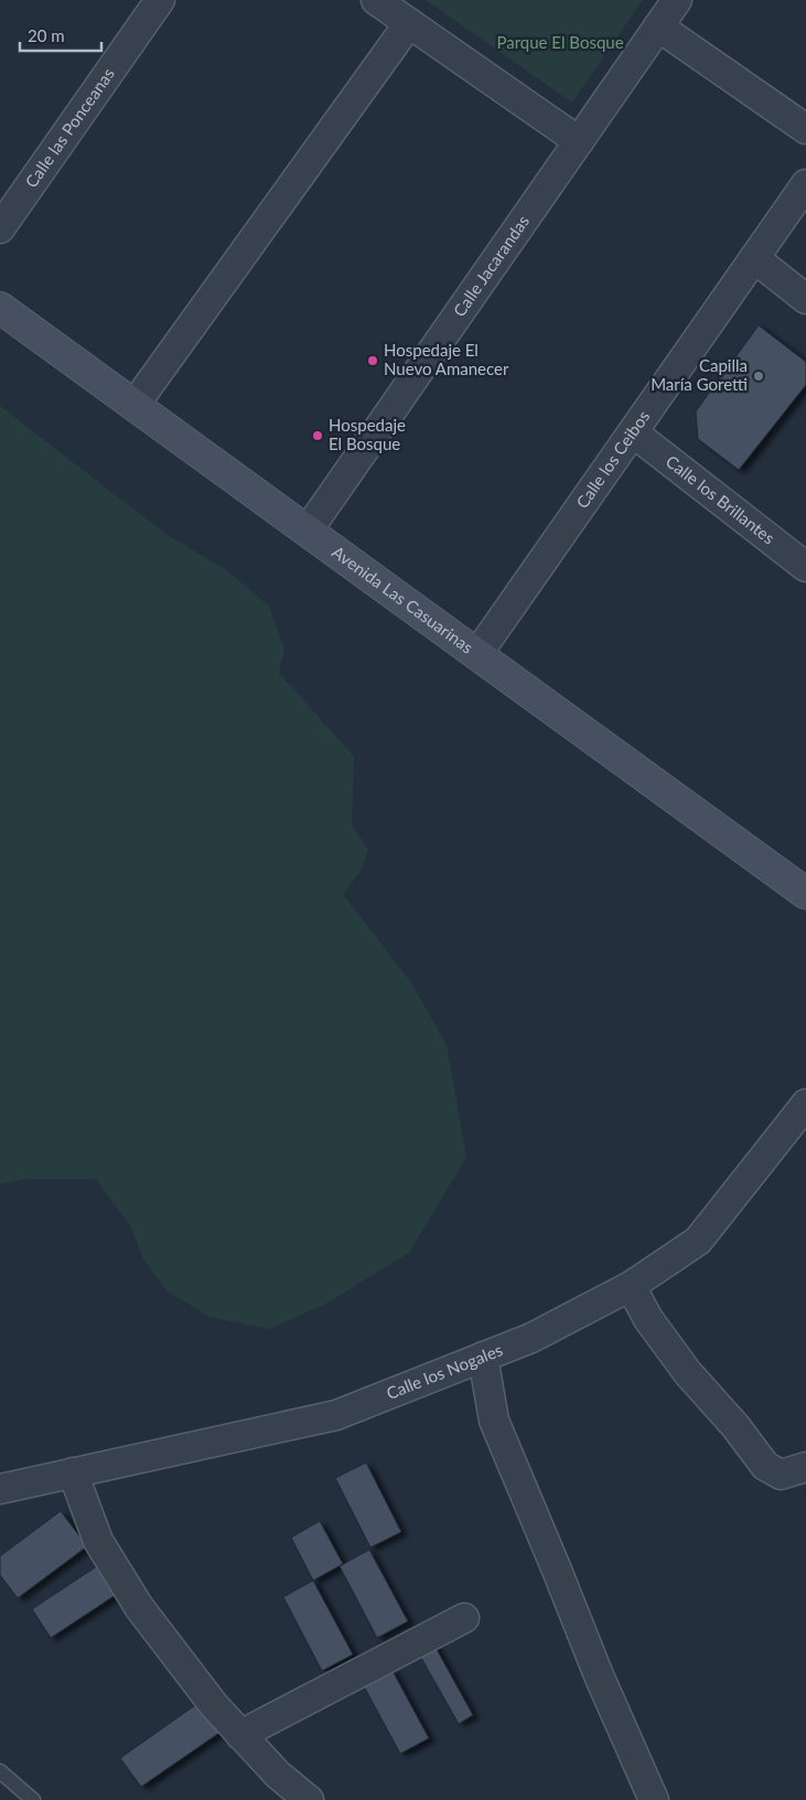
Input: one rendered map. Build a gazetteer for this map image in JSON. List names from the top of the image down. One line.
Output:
{"streets":{"street":["Calle las Ponceanas","Calle Jacarandas","Calle los Ceibos","Calle los Brillantes","Avenida Las Casuarinas","Calle los Nogales"]},"crossings":[["Calle Jacarandas","Avenida Las Casuarinas"],["Calle los Ceibos","Calle los Brillantes"],["Calle los Ceibos","Avenida Las Casuarinas"]],"parks":["Parque El Bosque"],"places":["Hospedaje El Nuevo Amanecer","Capilla María Goretti","Hospedaje El Bosque"],"scale_bar":"20 m"}
